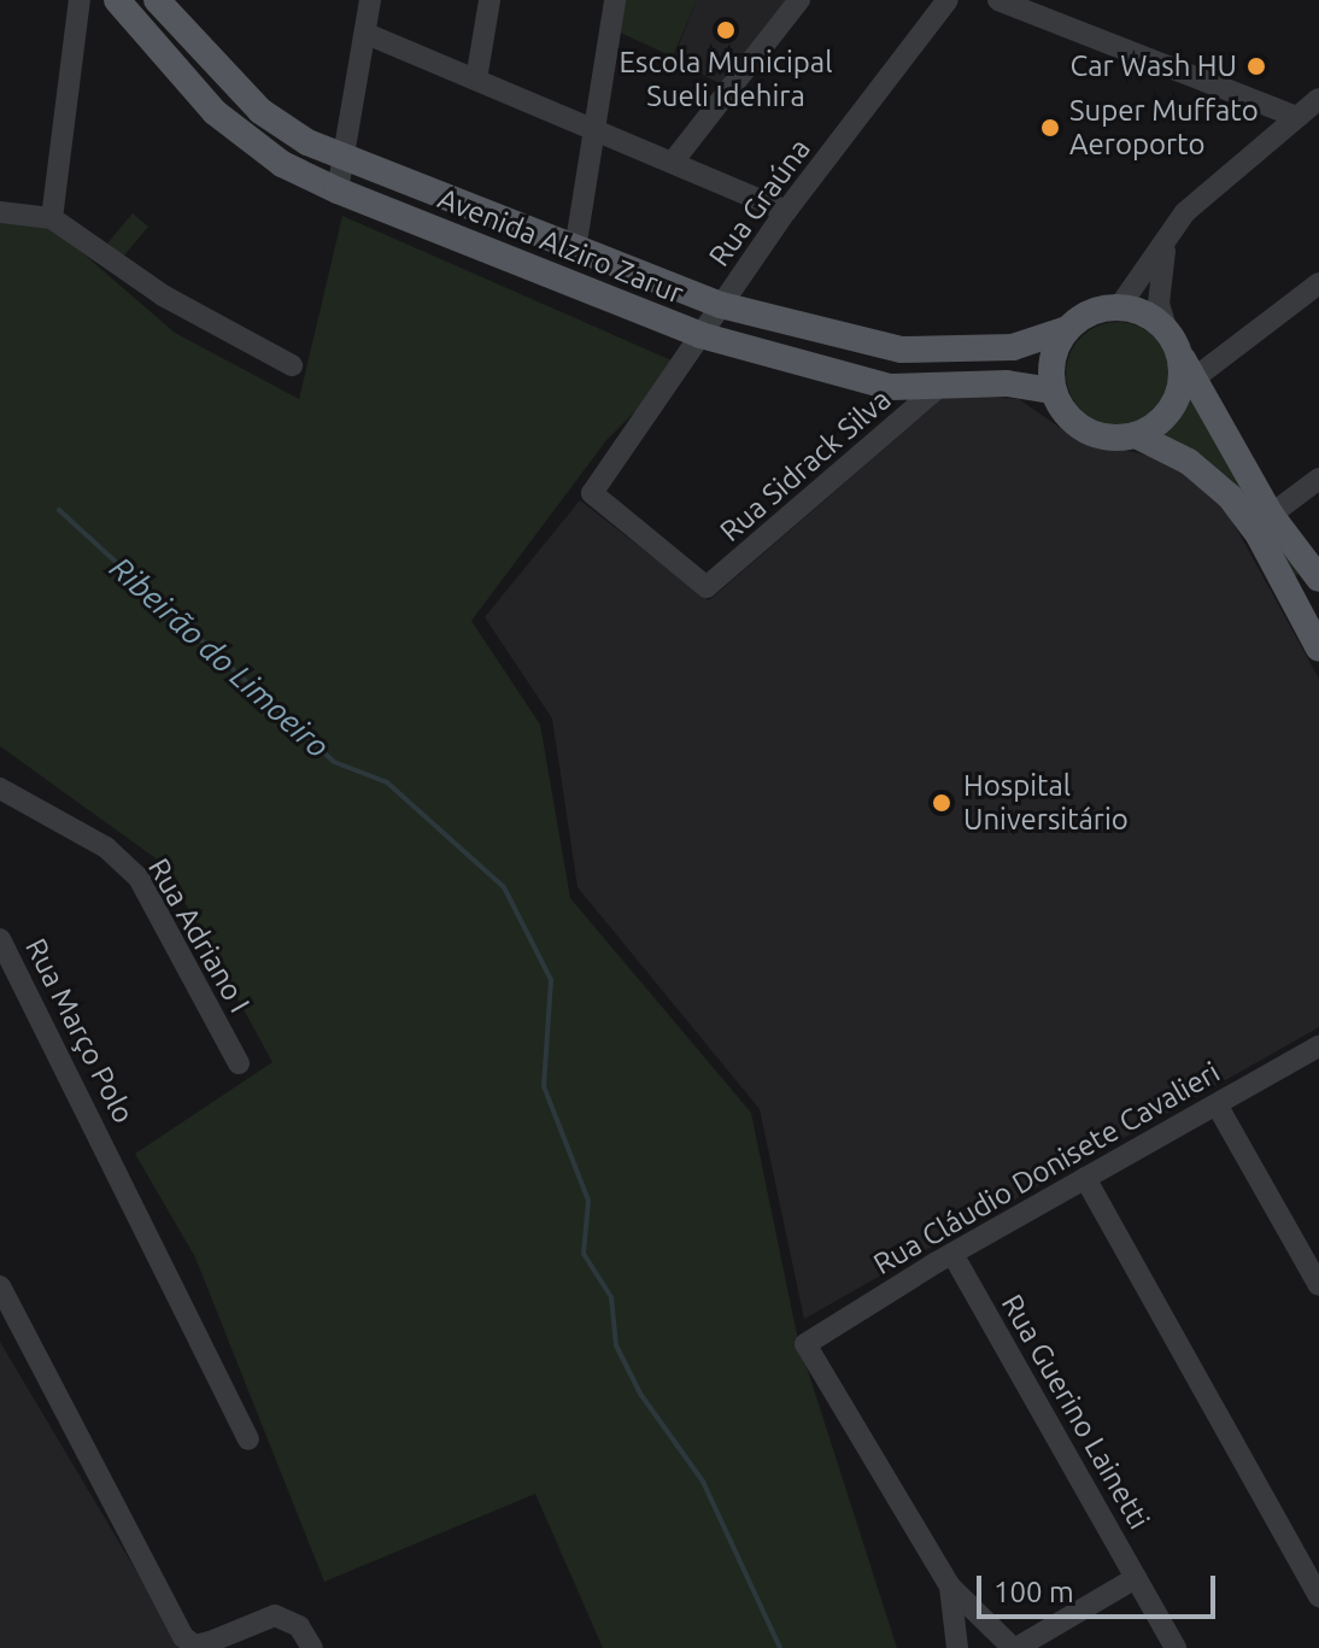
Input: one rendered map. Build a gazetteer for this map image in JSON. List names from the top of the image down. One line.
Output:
{"streets":{"main road":["Avenida Alziro Zarur"],"street":["Rua Graúna","Rua Sidrack Silva","Rua Adriano I","Rua Março Polo","Rua Cláudio Donisete Cavalieri","Rua Guerino Lainetti"]},"crossings":[["Rua Graúna","Avenida Alziro Zarur"],["Rua Graúna","Rua Sidrack Silva"],["Avenida Alziro Zarur","Rua Sidrack Silva"],["Rua Cláudio Donisete Cavalieri","Rua Guerino Lainetti"]],"water":["Ribeirão do Limoeiro"],"places":["Escola Municipal Sueli Idehira","Car Wash HU","Super Muffato Aeroporto","Hospital Universitário"],"scale_bar":"100 m"}
